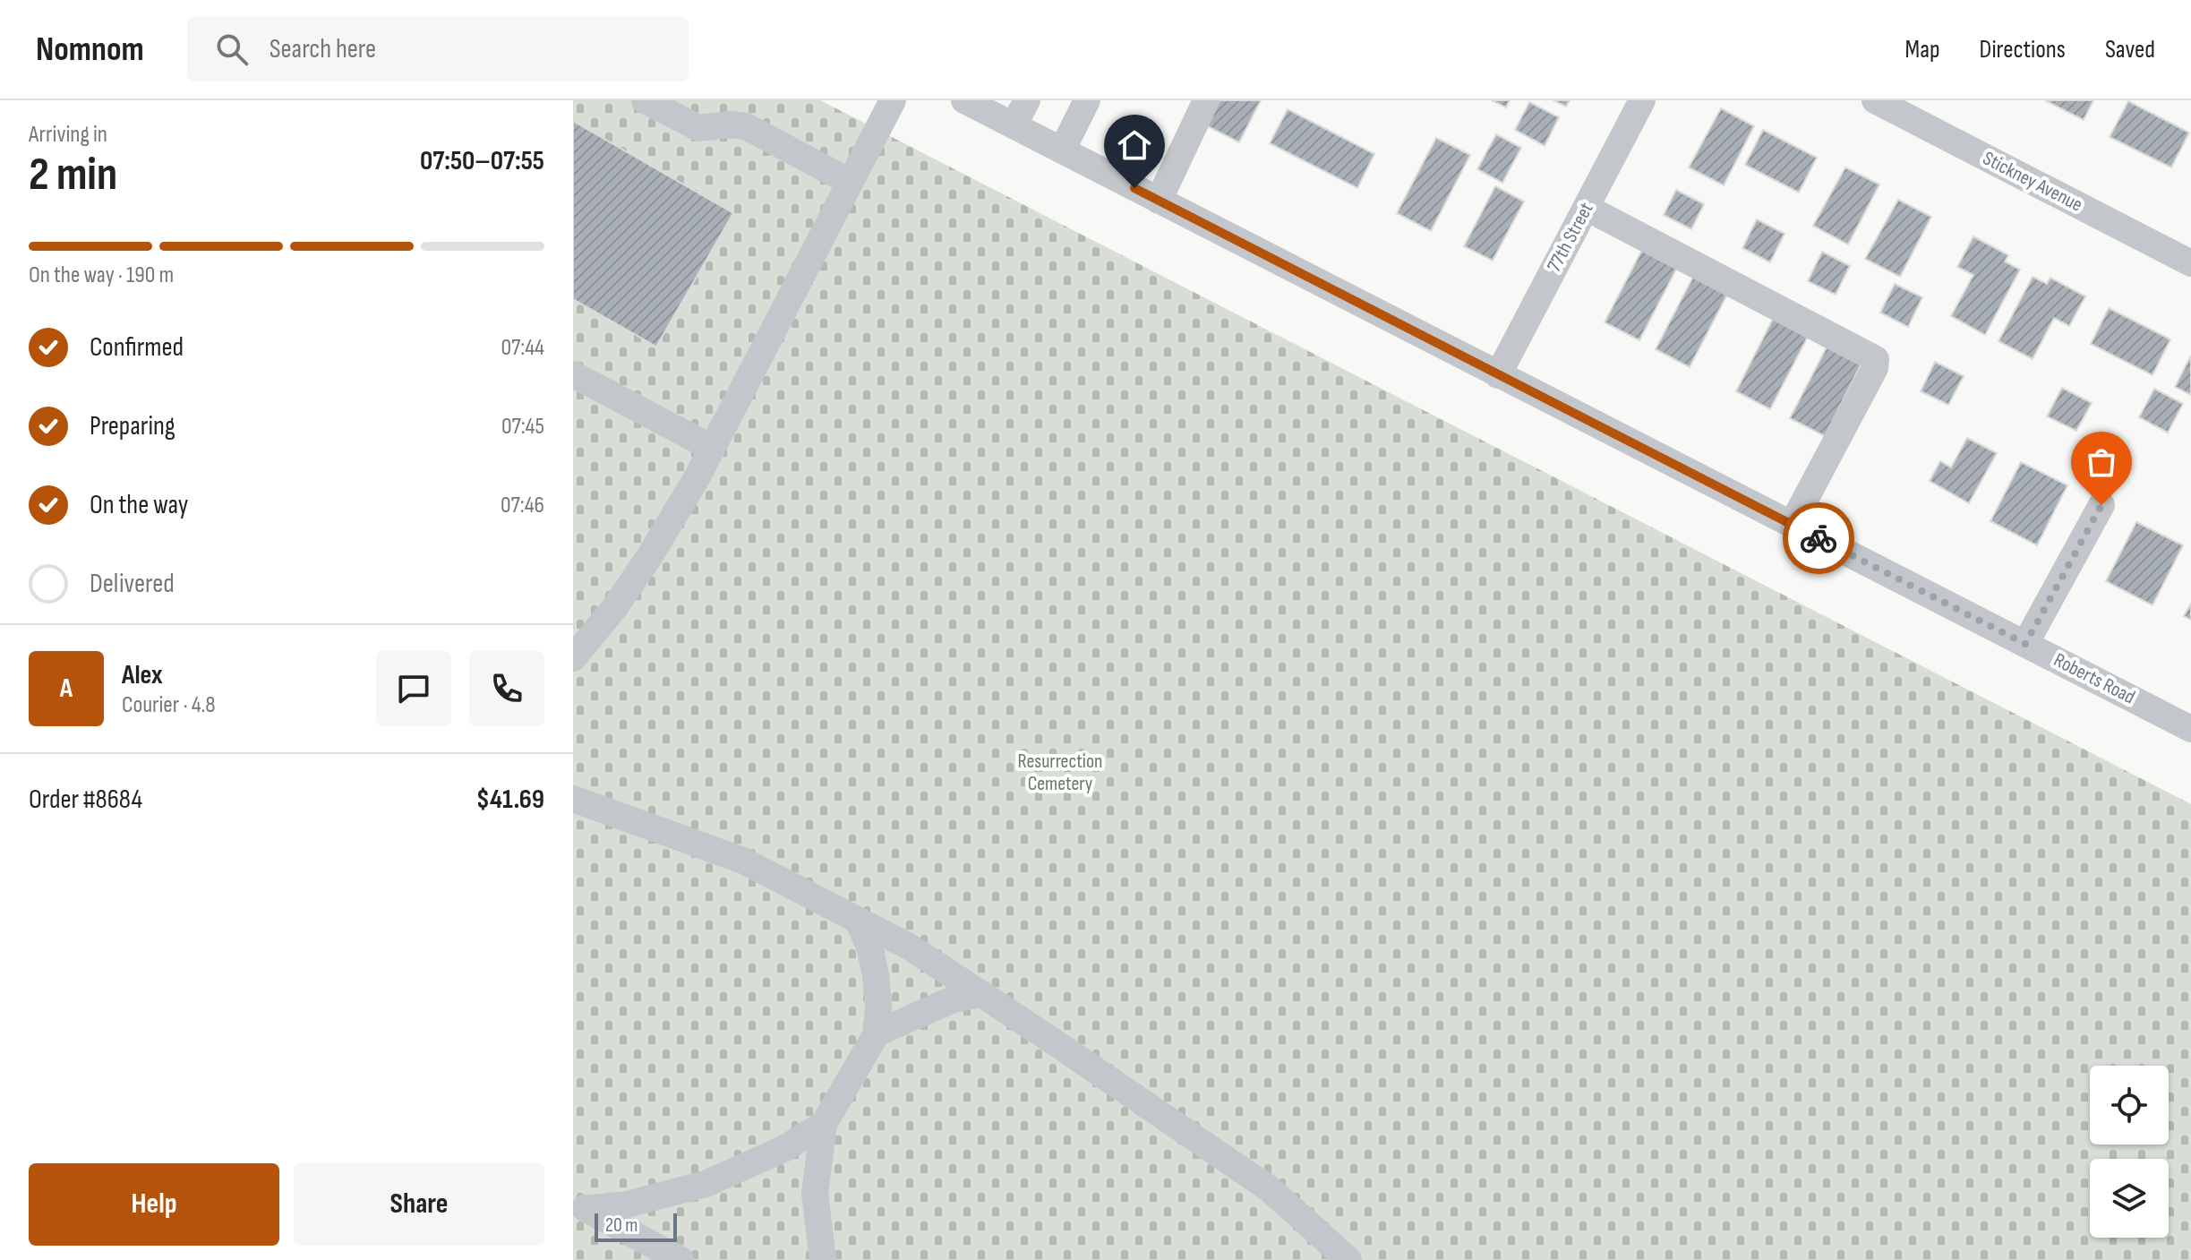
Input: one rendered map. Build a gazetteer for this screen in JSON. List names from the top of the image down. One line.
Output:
{"streets":{"street":["Stickney Avenue","77th Street","Roberts Road"]},"crossings":[["77th Street","Roberts Road"]],"parks":["Resurrection Cemetery"],"scale_bar":"20 m","page":{"header":"Nomnom","search":"Search here","nav":["Map","Directions","Saved"],"heading":["2 min","Arriving in","07:50–07:55"],"panel":["Alex","Courier · 4.8","Order #8684","$41.69"],"bar":"On the way · 190 m","list":[["Confirmed","07:44"],["Preparing","07:45"],["On the way","07:46"],"Delivered"],"round":"A","buttons":["Help","Share"],"scale":"20 m"}}
